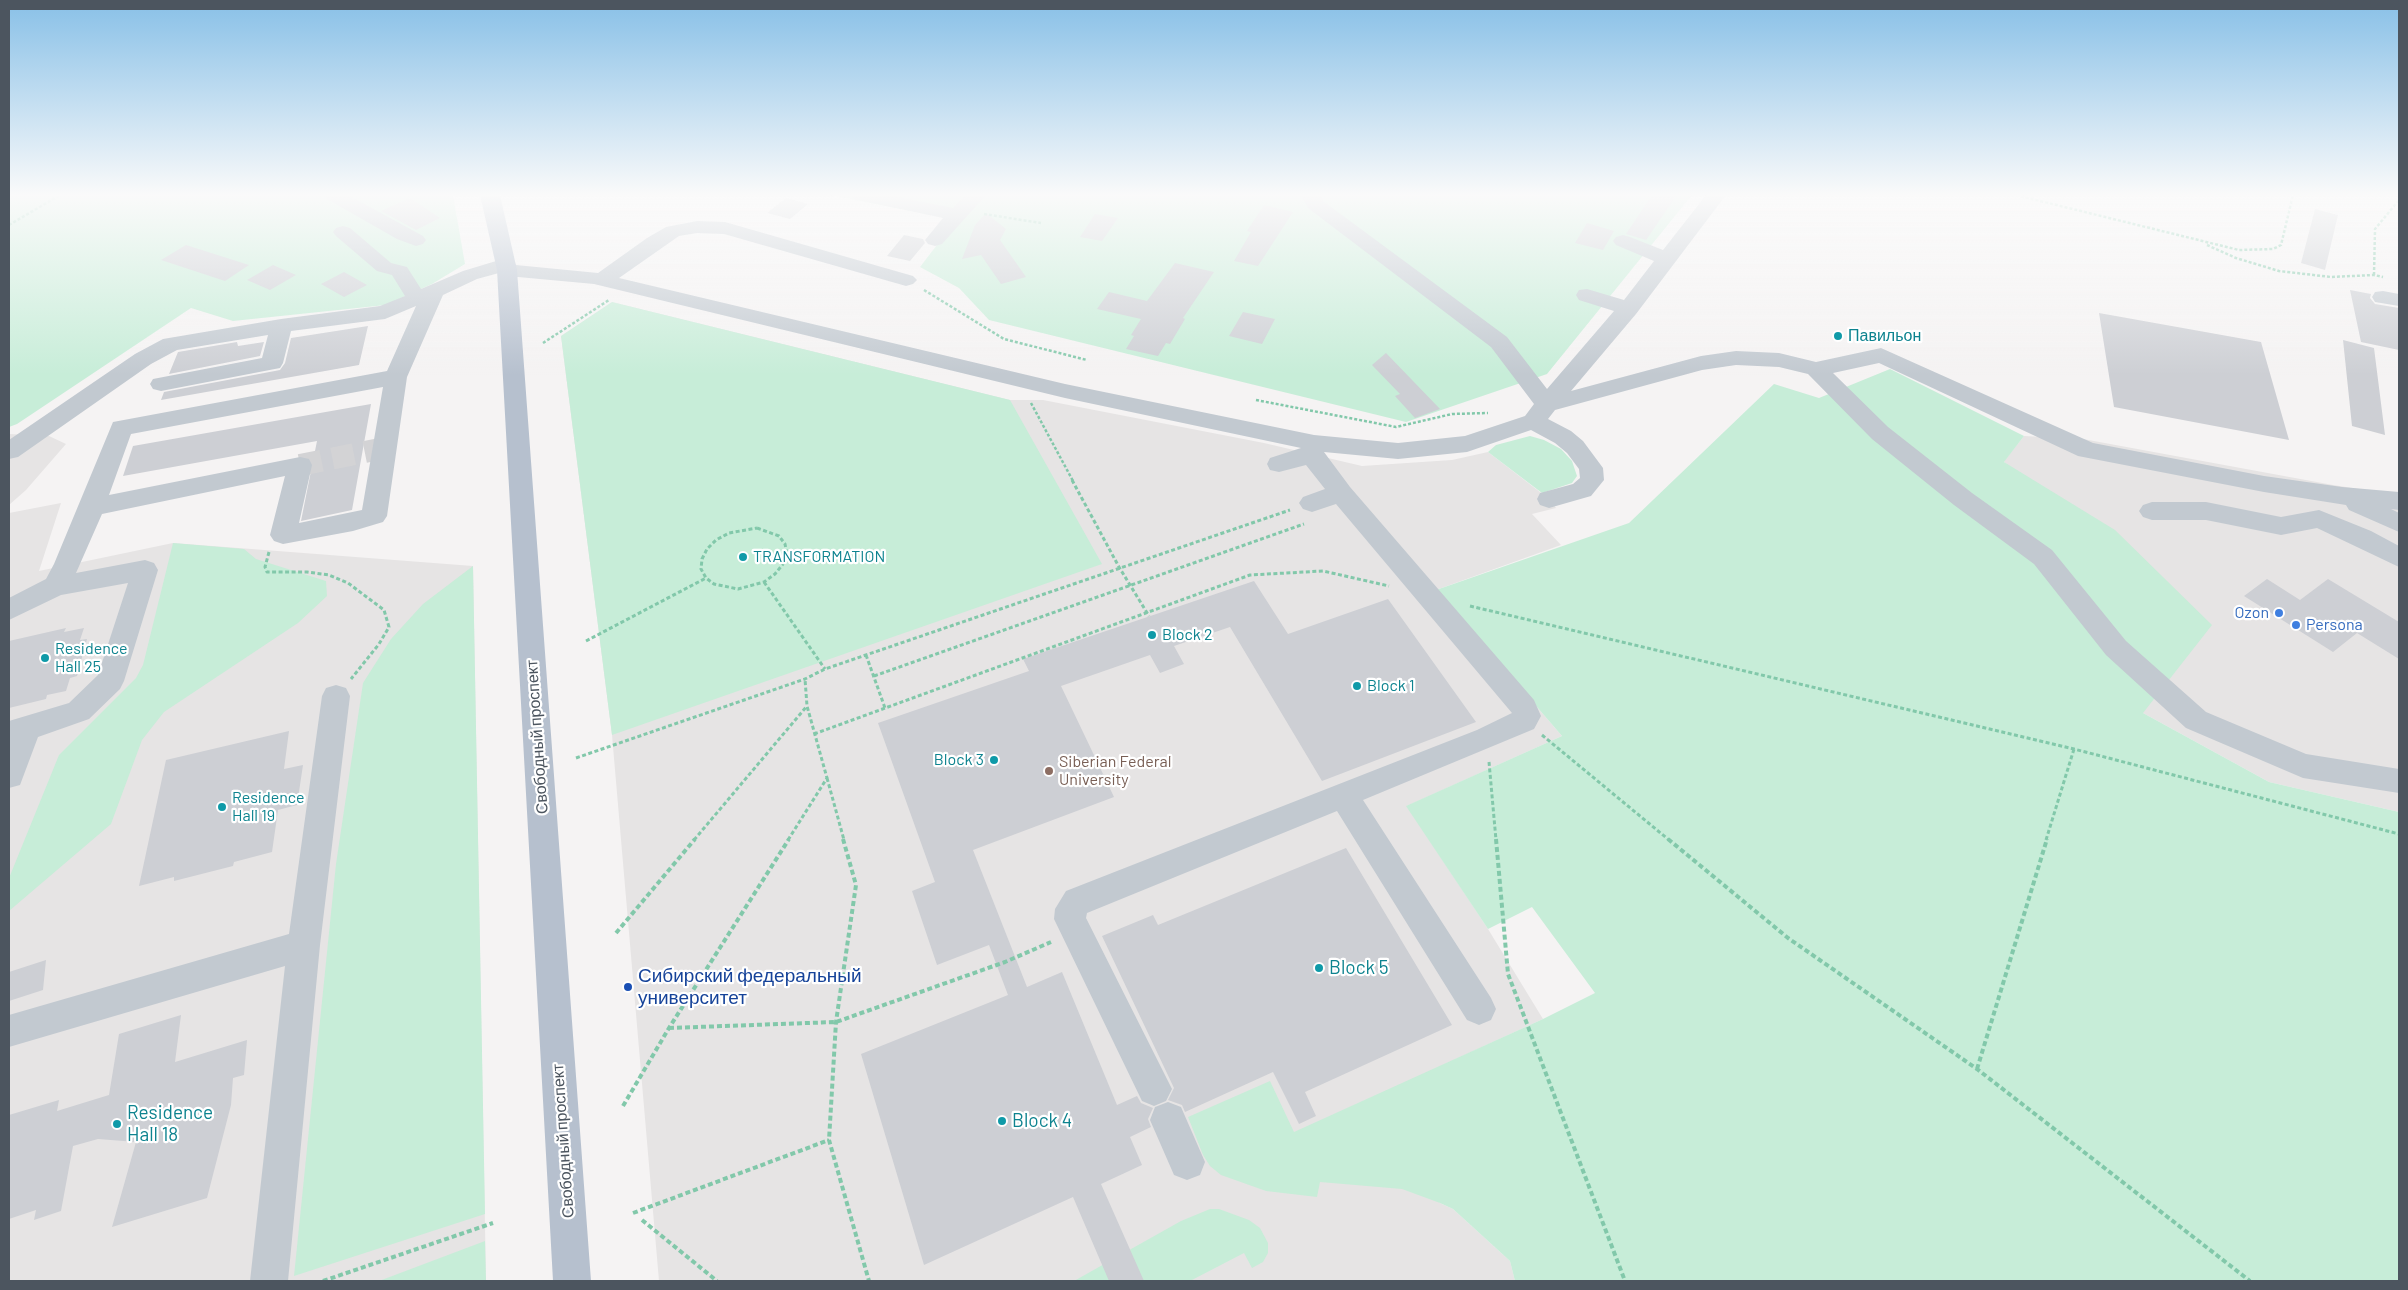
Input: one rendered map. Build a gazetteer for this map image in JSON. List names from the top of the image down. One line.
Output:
{"streets":{"main road":["Свободный проспект"]},"places":["Павильон","TRANSFORMATION","Ozon","Persona","Block 2","Residence Hall 25","Block 1","Block 3","Siberian Federal University","Residence Hall 19","Block 5","Сибирский федеральный университет","Block 4","Residence Hall 18"]}
